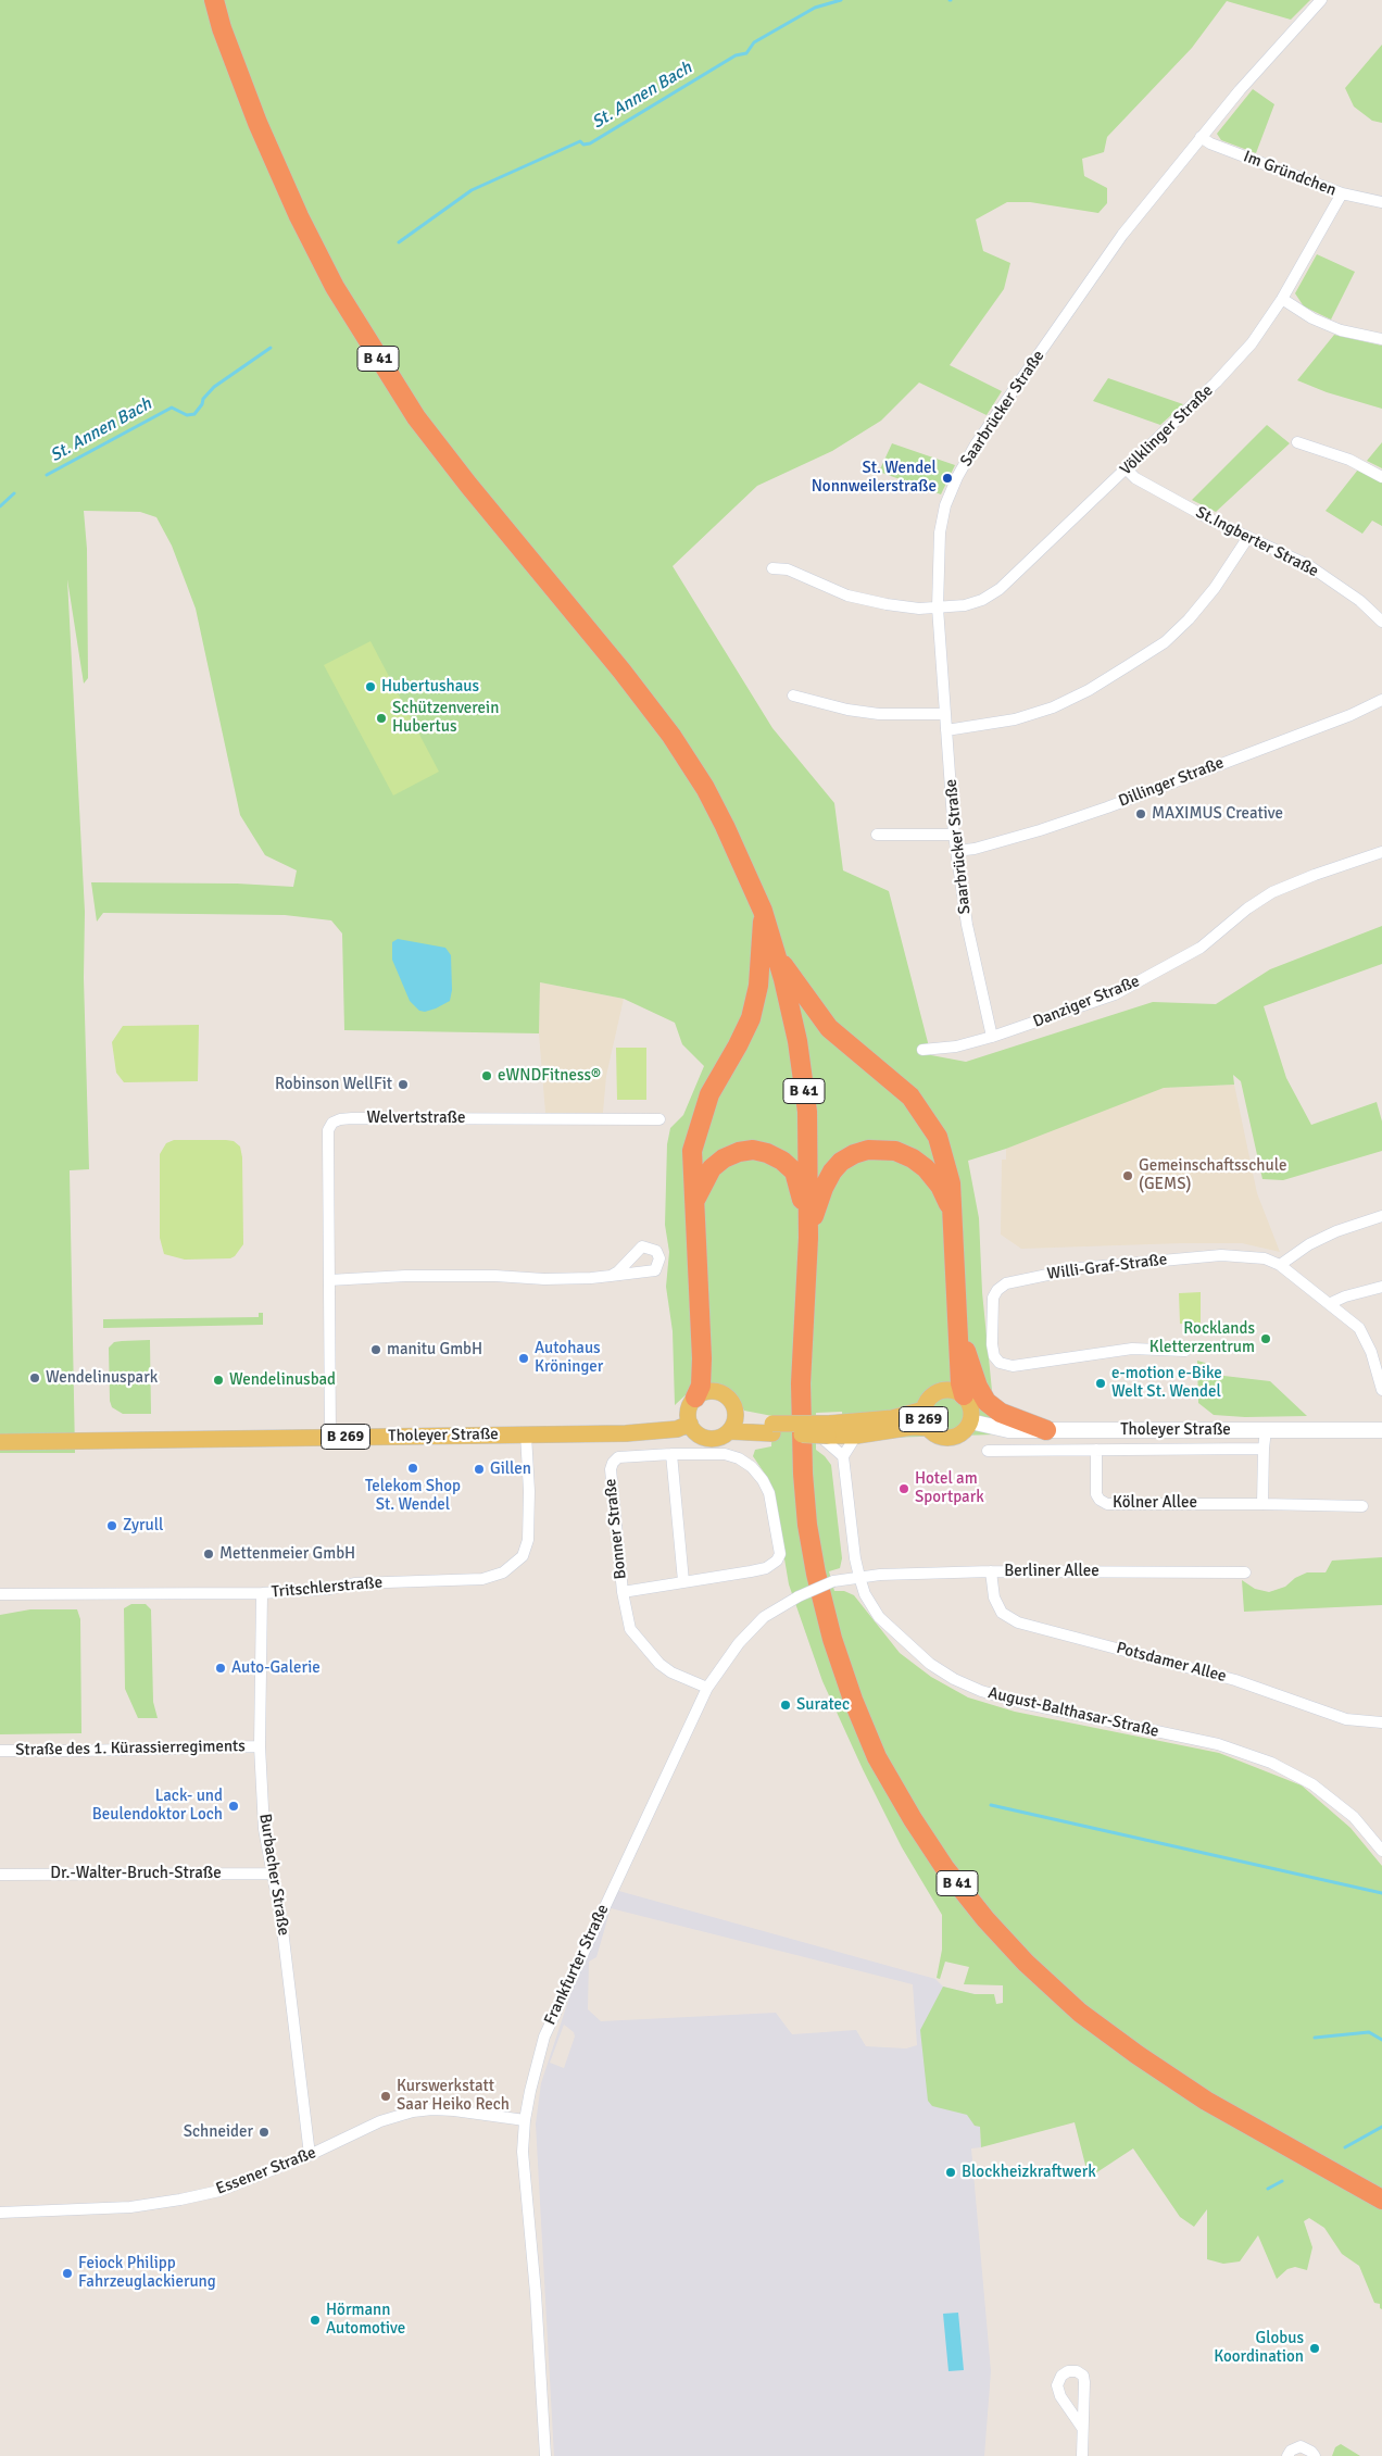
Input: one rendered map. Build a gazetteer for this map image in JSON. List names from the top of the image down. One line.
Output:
{"streets":{"highway":["B 41"],"main road":["B 269","Tholeyer Straße"],"street":["Im Gründchen","Saarbrücker Straße","Völklinger Straße","St.Ingberter Straße","Dillinger Straße","Danziger Straße","Welvertstraße","Willi-Graf-Straße","Kölner Allee","Bonner Straße","Berliner Allee","Tritschlerstraße","Potsdamer Allee","August-Balthasar-Straße","Straße des 1. Kürassierregiments","Dr.-Walter-Bruch-Straße","Burbacher Straße","Frankfurter Straße","Essener Straße"]},"crossings":[["Im Gründchen","Saarbrücker Straße"],["Im Gründchen","Völklinger Straße"],["Saarbrücker Straße","Völklinger Straße"],["Saarbrücker Straße","Dillinger Straße"],["Saarbrücker Straße","Danziger Straße"],["Völklinger Straße","St.Ingberter Straße"],["Welvertstraße","Tholeyer Straße"],["B 269","Tholeyer Straße"],["Tholeyer Straße","Tritschlerstraße"],["Bonner Straße","Frankfurter Straße"],["Berliner Allee","Potsdamer Allee"],["Berliner Allee","August-Balthasar-Straße"],["Berliner Allee","Frankfurter Straße"],["Tritschlerstraße","Burbacher Straße"],["August-Balthasar-Straße","Frankfurter Straße"],["Straße des 1. Kürassierregiments","Burbacher Straße"],["Dr.-Walter-Bruch-Straße","Burbacher Straße"],["Burbacher Straße","Essener Straße"],["Frankfurter Straße","Essener Straße"]],"water":["St. Annen Bach"],"places":["St. Wendel Nonnweilerstraße","Hubertushaus","Schützenverein Hubertus","MAXIMUS Creative","eWNDFitness®","Robinson WellFit","Gemeinschaftsschule (GEMS)","Rocklands Kletterzentrum","manitu GmbH","Autohaus Kröninger","Wendelinuspark","Wendelinusbad","e-motion e-Bike Welt St. Wendel","Telekom Shop St. Wendel","Gillen","Hotel am Sportpark","Zyrull","Mettenmeier GmbH","Auto-Galerie","Suratec","Lack- und Beulendoktor Loch","Kurswerkstatt Saar Heiko Rech","Schneider","Blockheizkraftwerk","Feiock Philipp Fahrzeuglackierung","Hörmann Automotive","Globus Koordination"]}
